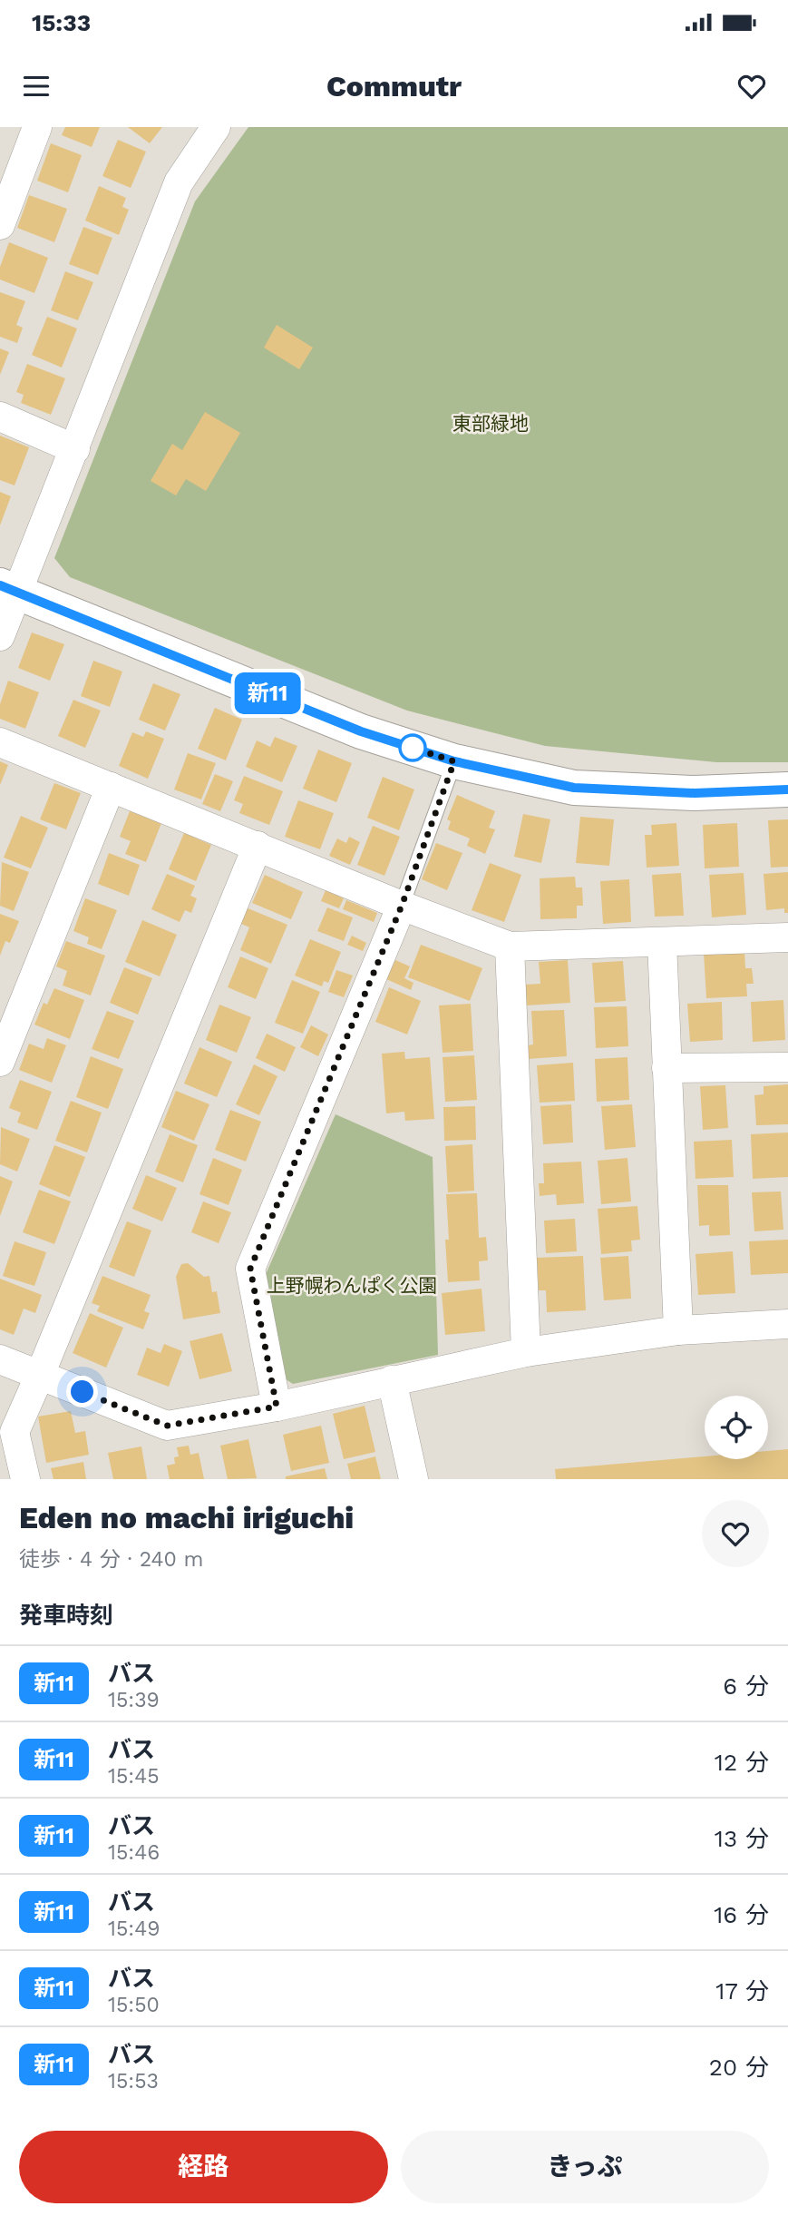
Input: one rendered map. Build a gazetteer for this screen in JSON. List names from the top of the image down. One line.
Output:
{"parks":["東部緑地","上野幌わんぱく公園"],"lines":["bus line 新11"],"page":{"status":"15:33","header":"Commutr","on_map":"新11","heading":[["Eden no machi iriguchi","徒歩 · 4 分 · 240 m"],"発車時刻"],"list":[{"mark":"新11","name":"バス","note":"15:39","value":"6 分"},{"mark":"新11","name":"バス","note":"15:45","value":"12 分"},{"mark":"新11","name":"バス","note":"15:46","value":"13 分"},{"mark":"新11","name":"バス","note":"15:49","value":"16 分"},{"mark":"新11","name":"バス","note":"15:50","value":"17 分"},{"mark":"新11","name":"バス","note":"15:53","value":"20 分"}],"buttons":["経路","きっぷ"]}}
